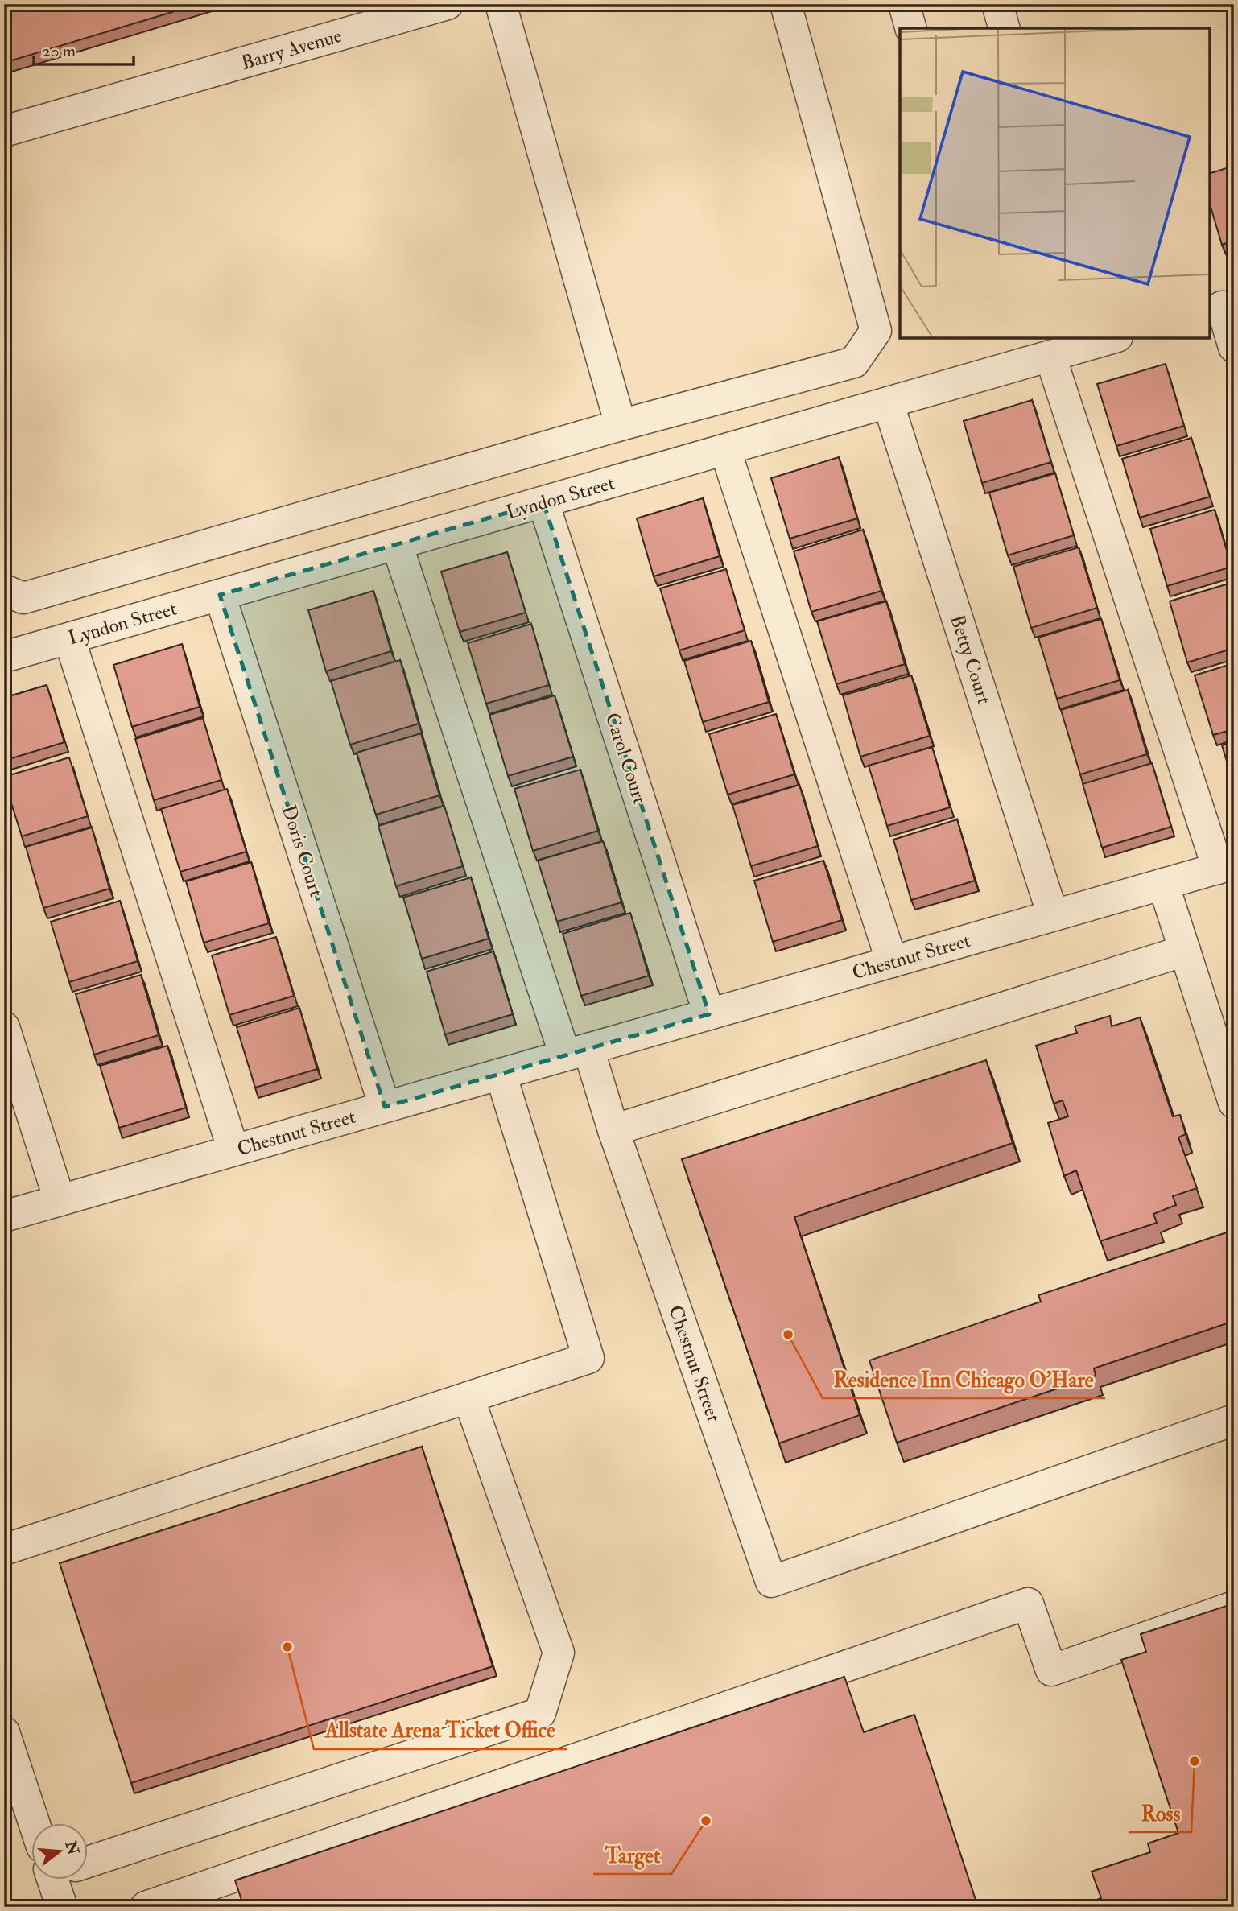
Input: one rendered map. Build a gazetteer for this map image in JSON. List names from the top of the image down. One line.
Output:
{"streets":{"street":["Barry Avenue","Lyndon Street","Betty Court","Carol Court","Doris Court","Chestnut Street"]},"crossings":[["Lyndon Street","Betty Court"],["Lyndon Street","Carol Court"],["Lyndon Street","Doris Court"],["Betty Court","Chestnut Street"],["Carol Court","Chestnut Street"],["Doris Court","Chestnut Street"]],"places":["Residence Inn Chicago O'Hare","Allstate Arena Ticket Office","Ross","Target"],"scale_bar":"20 m","north":"right"}
